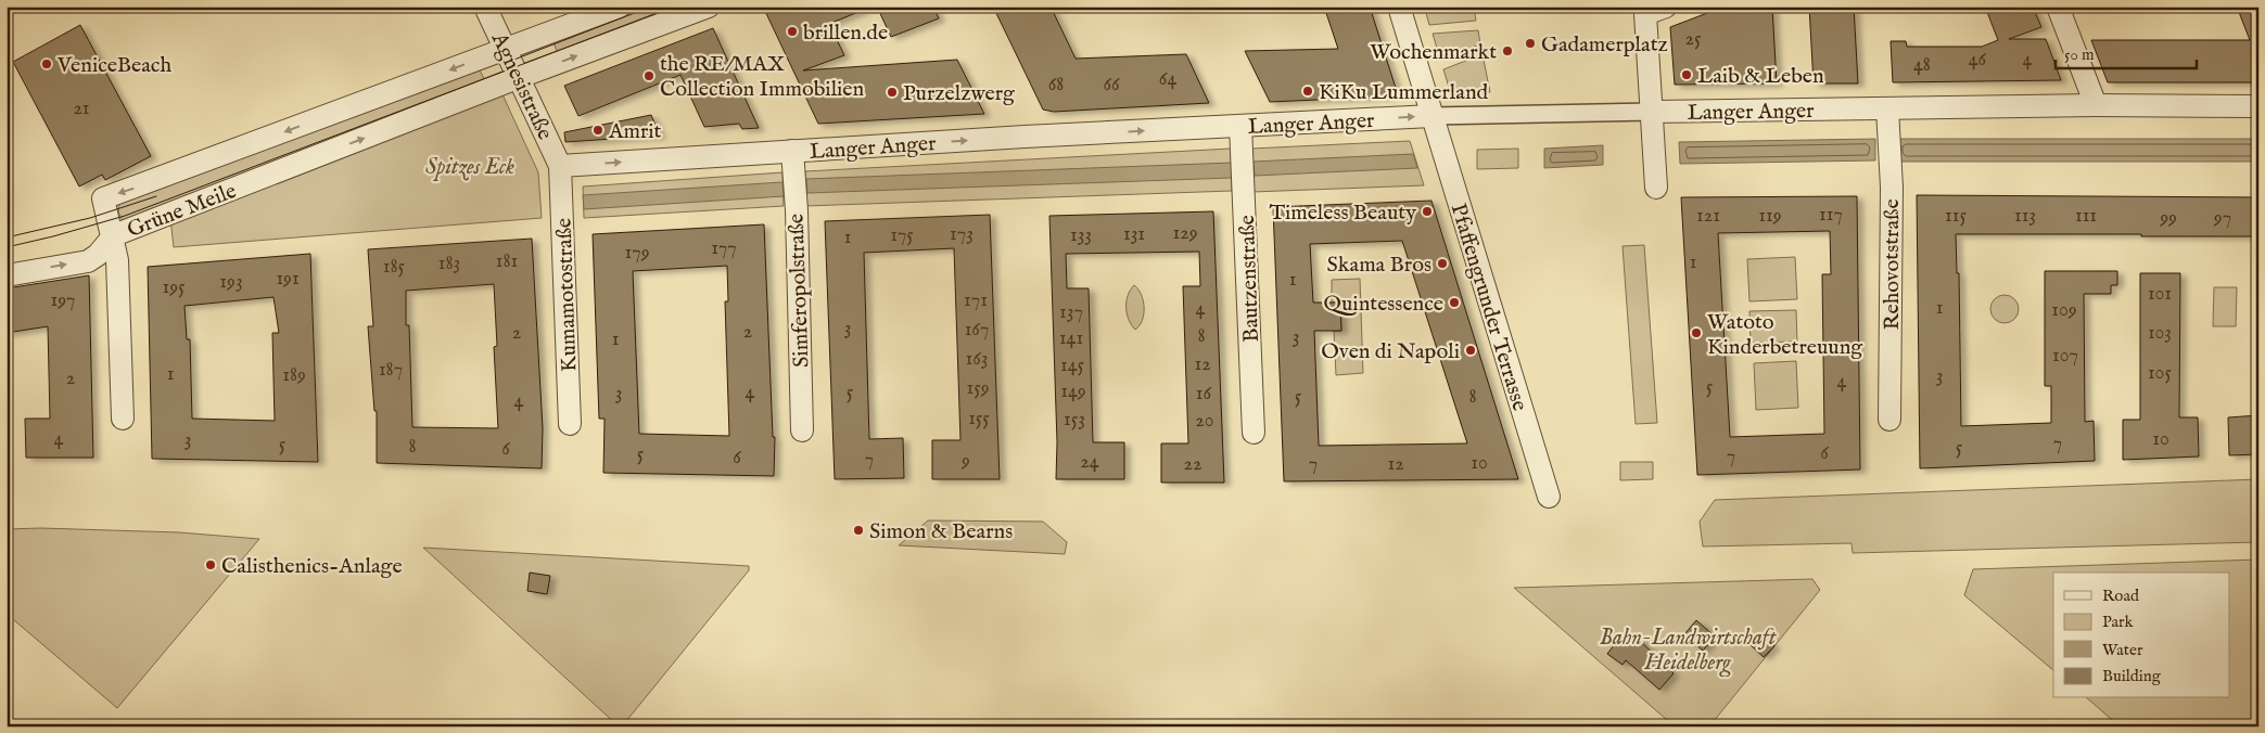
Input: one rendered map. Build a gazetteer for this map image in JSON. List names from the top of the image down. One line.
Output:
{"streets":{"street":["Agnesistraße","Langer Anger","Grüne Meile","Rehovotstraße","Bautzenstraße","Simferopolstraße","Kumamotostraße","Pfaffengrunder Terrasse"]},"crossings":[["Agnesistraße","Langer Anger"],["Agnesistraße","Grüne Meile"],["Agnesistraße","Kumamotostraße"],["Langer Anger","Rehovotstraße"],["Langer Anger","Bautzenstraße"],["Langer Anger","Simferopolstraße"],["Langer Anger","Kumamotostraße"],["Langer Anger","Pfaffengrunder Terrasse"]],"one_way":["Langer Anger"],"parks":["Spitzes Eck","Bahn-Landwirtschaft Heidelberg"],"places":["brillen.de","Gadamerplatz","Wochenmarkt","VeniceBeach","Laib & Leben","the RE/MAX Collection Immobilien","KiKu Lummerland","Purzelzwerg","Amrit","Timeless Beauty","Skama Bros","Quintessence","Watoto Kinderbetreuung","Oven di Napoli","Simon & Bearns","Calisthenics-Anlage"],"house_numbers":["25","46","4","48","64","68","66","21","117","121","119","115","113","111","99","97","129","173","131","175","133","1","177","179","181","1","183","185","191","1","193","195","101","197","171","1","4","109","137","3","167","2","2","103","8","3","141","1","107","163","12","145","187","105","1","189","3","2","4","5","159","149","4","5","3","16","5","8","4","155","153","20","4","10","3","7","5","8","5","6","6","5","7","6","7","9","24","10","22","7","12"],"legend":["Road","Park","Water","Building"],"scale_bar":"50 m"}
